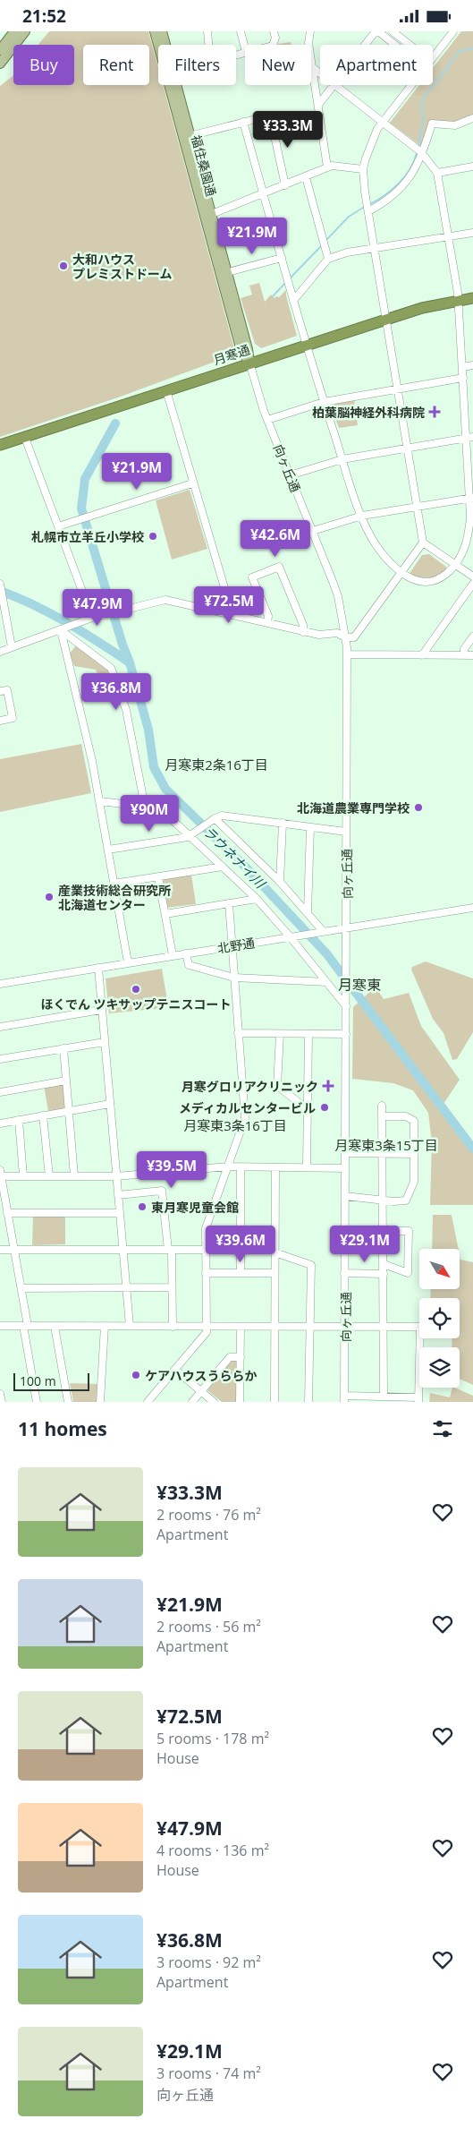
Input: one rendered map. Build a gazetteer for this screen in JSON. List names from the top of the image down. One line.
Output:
{"streets":{"highway":["月寒通"],"main road":["福住桑園通"],"street":["向ヶ丘通","北野通"]},"crossings":[["福住桑園通","月寒通"],["福住桑園通","向ヶ丘通"],["月寒通","向ヶ丘通"],["向ヶ丘通","北野通"]],"districts":["月寒東2条16丁目","月寒東","月寒東3条16丁目","月寒東3条15丁目"],"water":["ラウネナイ川"],"places":{"other":["大和ハウス プレミストドーム","札幌市立羊丘小学校","北海道農業専門学校","産業技術総合研究所 北海道センター","ほくでん ツキサップテニスコート","メディカルセンタービル","東月寒児童会館","ケアハウスうららか"],"health":["柏葉脳神経外科病院","月寒グロリアクリニック"]},"scale_bar":"100 m","north":"bottom right","page":{"status":"21:52","chip":["Buy","Rent","Filters","New","Apartment"],"price":["¥33.3M","¥21.9M","¥21.9M","¥42.6M","¥72.5M","¥47.9M","¥36.8M","¥90M","¥39.5M","¥39.6M","¥29.1M"],"scale":"100 m","heading":"11 homes","list":[{"name":"¥33.3M","note":"2 rooms · 76 m² · Apartment"},{"name":"¥21.9M","note":"2 rooms · 56 m² · Apartment"},{"name":"¥72.5M","note":"5 rooms · 178 m² · House"},{"name":"¥47.9M","note":"4 rooms · 136 m² · House"},{"name":"¥36.8M","note":"3 rooms · 92 m² · Apartment"},{"name":"¥29.1M","note":"3 rooms · 74 m² · 向ヶ丘通"}]}}
